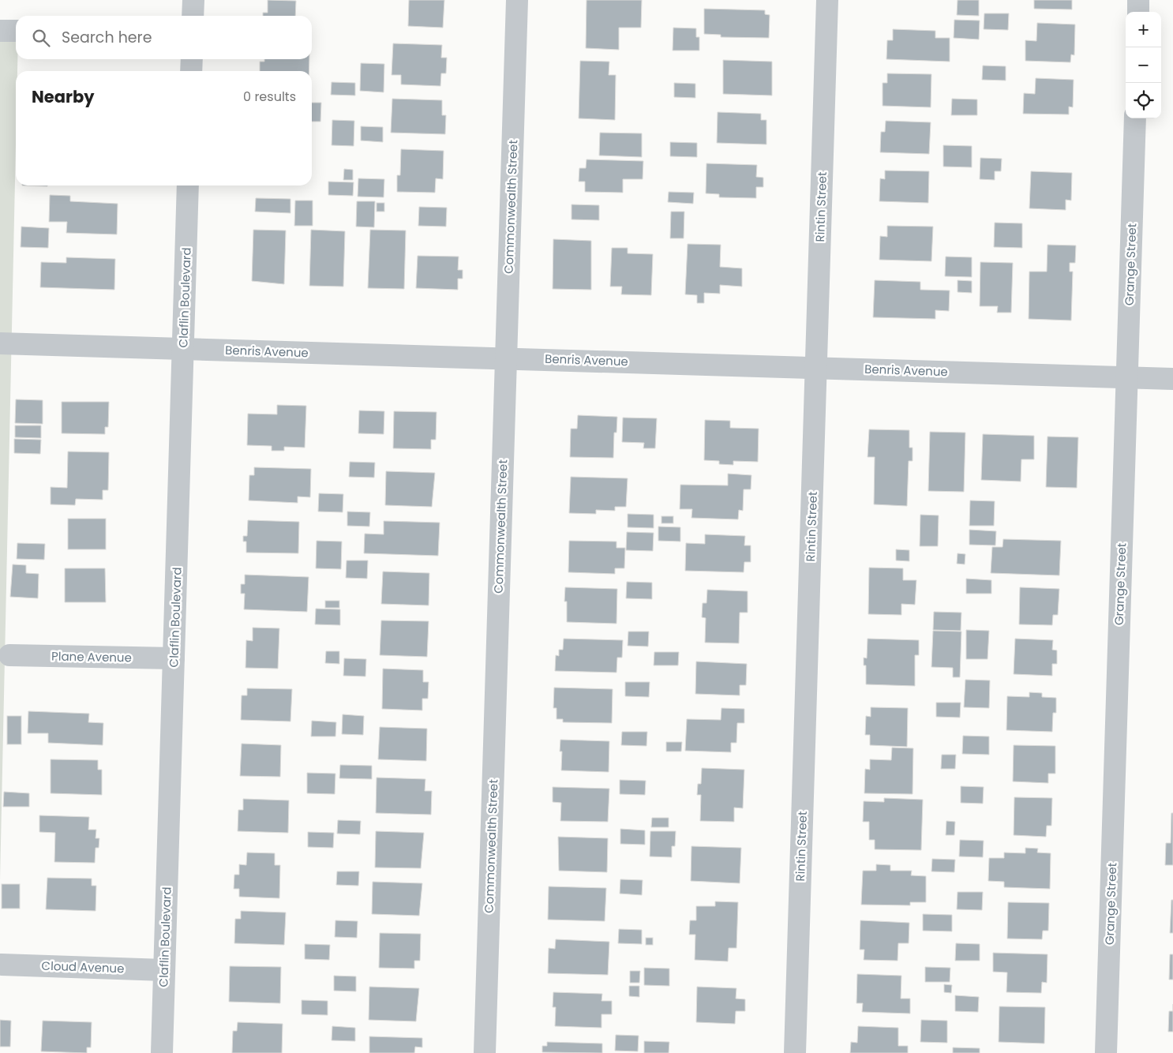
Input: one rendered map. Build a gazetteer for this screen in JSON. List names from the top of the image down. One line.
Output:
{"streets":{"street":["Commonwealth Street","Rintin Street","Grange Street","Claflin Boulevard","Benris Avenue","Plane Avenue","Cloud Avenue"]},"crossings":[["Commonwealth Street","Benris Avenue"],["Rintin Street","Benris Avenue"],["Grange Street","Benris Avenue"],["Claflin Boulevard","Benris Avenue"],["Claflin Boulevard","Plane Avenue"],["Claflin Boulevard","Cloud Avenue"]],"page":{"map_buttons":["+","−"],"search":"Search here","heading":["Nearby","0 results"]}}
